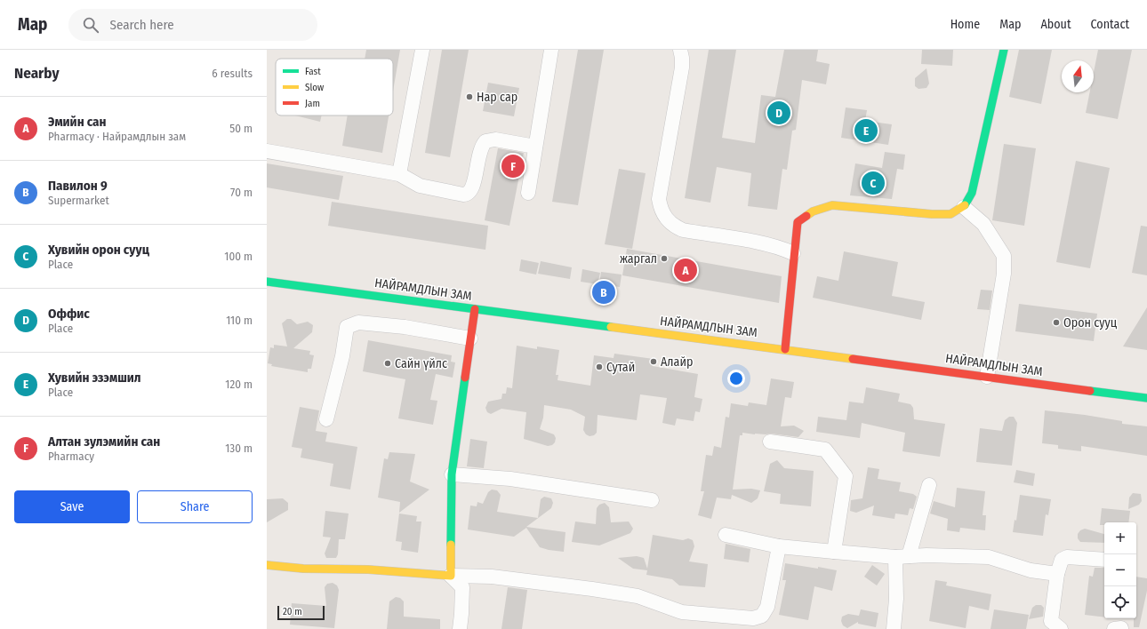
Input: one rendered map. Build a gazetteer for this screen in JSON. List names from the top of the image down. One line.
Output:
{"streets":{"street":["НАЙРАМДЛЫН ЗАМ"]},"places":["Нар сар","жаргал","Орон сууц","Алайр","Сайн үйлс","Сутай"],"legend":["Fast","Slow","Jam"],"scale_bar":"20 m","north":"top","page":{"header":"Map","search":"Search here","nav":["Home","Map","About","Contact"],"heading":["Nearby","6 results"],"list":[{"mark":"A","name":"Эмийн сан","note":"Pharmacy · Найрамдлын зам","value":"50 m"},{"mark":"B","name":"Павилон 9","note":"Supermarket","value":"70 m"},{"mark":"C","name":"Хувийн орон сууц","note":"Place","value":"100 m"},{"mark":"D","name":"Оффис","note":"Place","value":"110 m"},{"mark":"E","name":"Хувийн эзэмшил","note":"Place","value":"120 m"},{"mark":"F","name":"Алтан зулэмийн сан","note":"Pharmacy","value":"130 m"}],"pins":["D","E","F","C","A","B"],"buttons":["Save","Share"],"map_buttons":["+","−"],"scale":"20 m"}}
